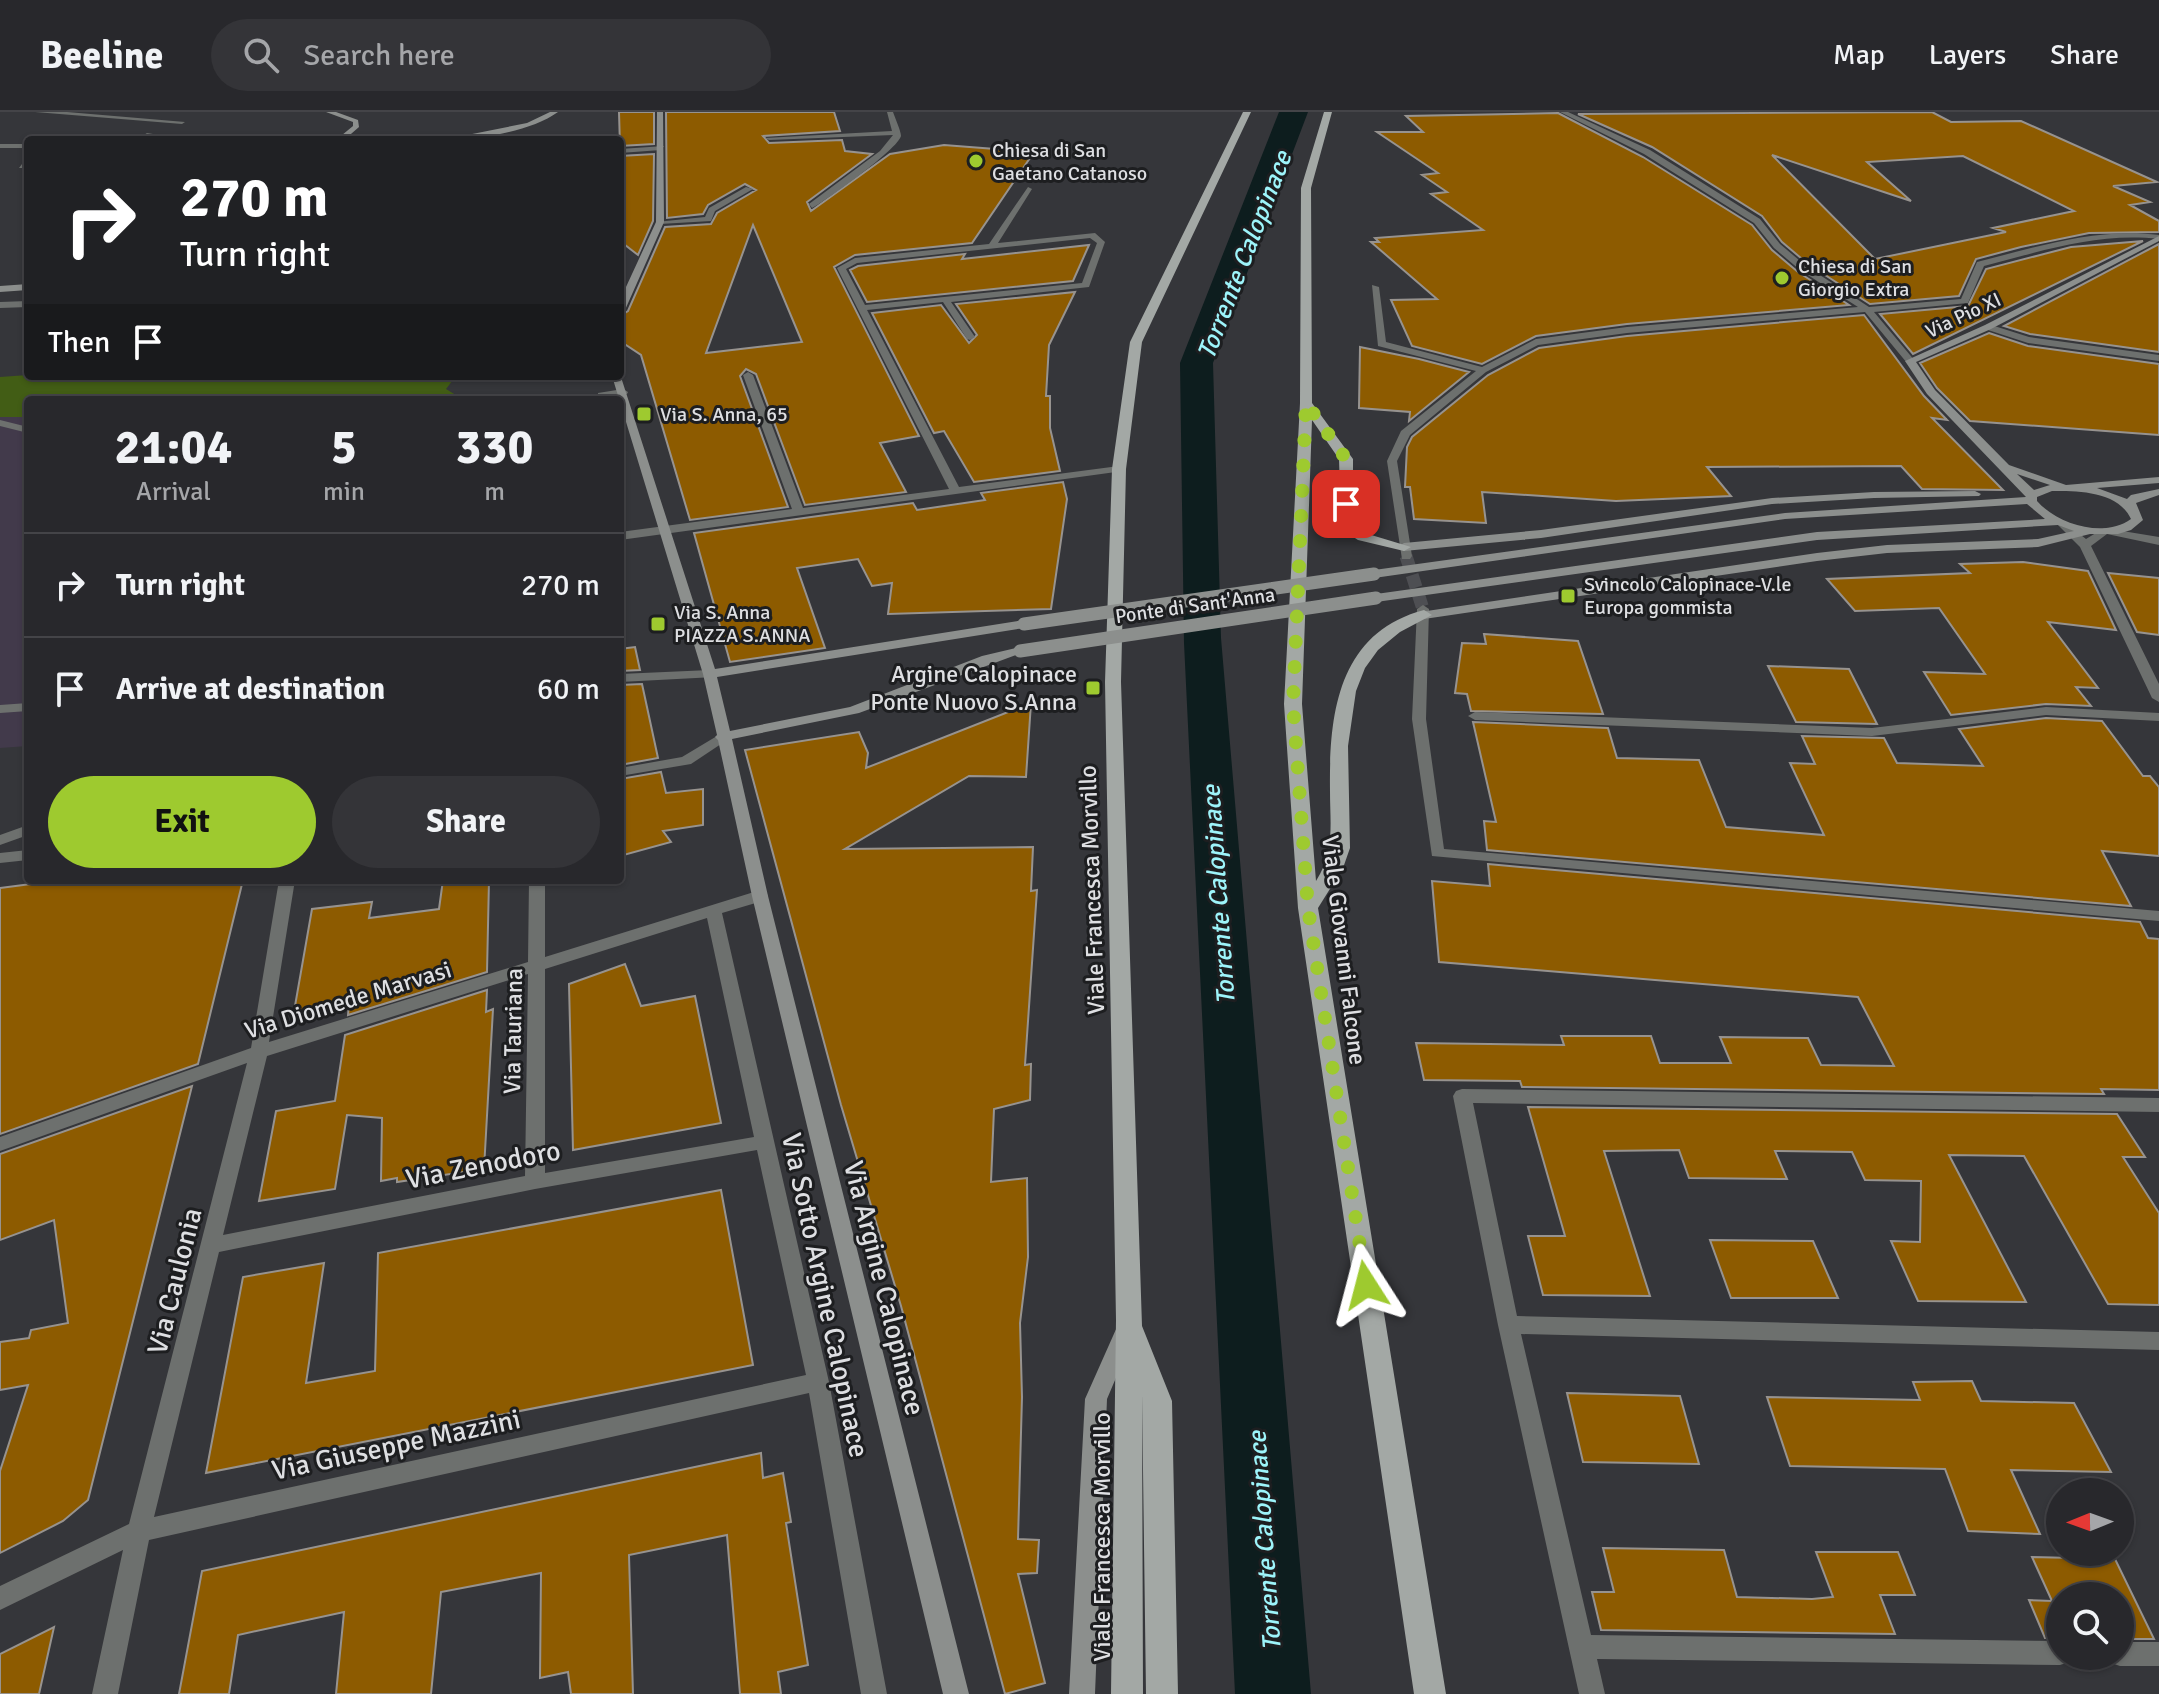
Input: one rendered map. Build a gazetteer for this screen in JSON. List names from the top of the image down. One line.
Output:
{"streets":{"main road":["Viale Francesca Morvillo","Viale Giovanni Falcone"],"street":["Via Pio XI","Ponte di Sant'Anna","Via Diomede Marvasi","Via Tauriana","Via Zenodoro","Via Caulonia","Via Argine Calopinace","Via Sotto Argine Calopinace","Via Giuseppe Mazzini"]},"crossings":[["Via Pio XI","Ponte di Sant'Anna"],["Ponte di Sant'Anna","Via Argine Calopinace"],["Via Diomede Marvasi","Via Tauriana"],["Via Diomede Marvasi","Via Caulonia"],["Via Diomede Marvasi","Via Sotto Argine Calopinace"],["Via Tauriana","Via Zenodoro"],["Via Zenodoro","Via Caulonia"],["Via Zenodoro","Via Sotto Argine Calopinace"],["Via Caulonia","Via Giuseppe Mazzini"],["Via Sotto Argine Calopinace","Via Giuseppe Mazzini"]],"water":["Torrente Calopinace"],"places":{"other":["Chiesa di San Gaetano Catanoso","Chiesa di San Giorgio Extra"],"transit":["Via S. Anna, 65","Svincolo Calopinace-V.le Europa gommista","Via S. Anna PIAZZA S.ANNA","Argine Calopinace Ponte Nuovo S.Anna"]},"north":"left","page":{"header":"Beeline","search":"Search here","nav":["Map","Layers","Share"],"turn":["270 m","Turn right"],"then":"Then","eta":["21:04","Arrival","5","min","330","m"],"list":[{"name":"Turn right","value":"270 m"},{"name":"Arrive at destination","value":"60 m"}],"buttons":["Exit","Share"]}}
